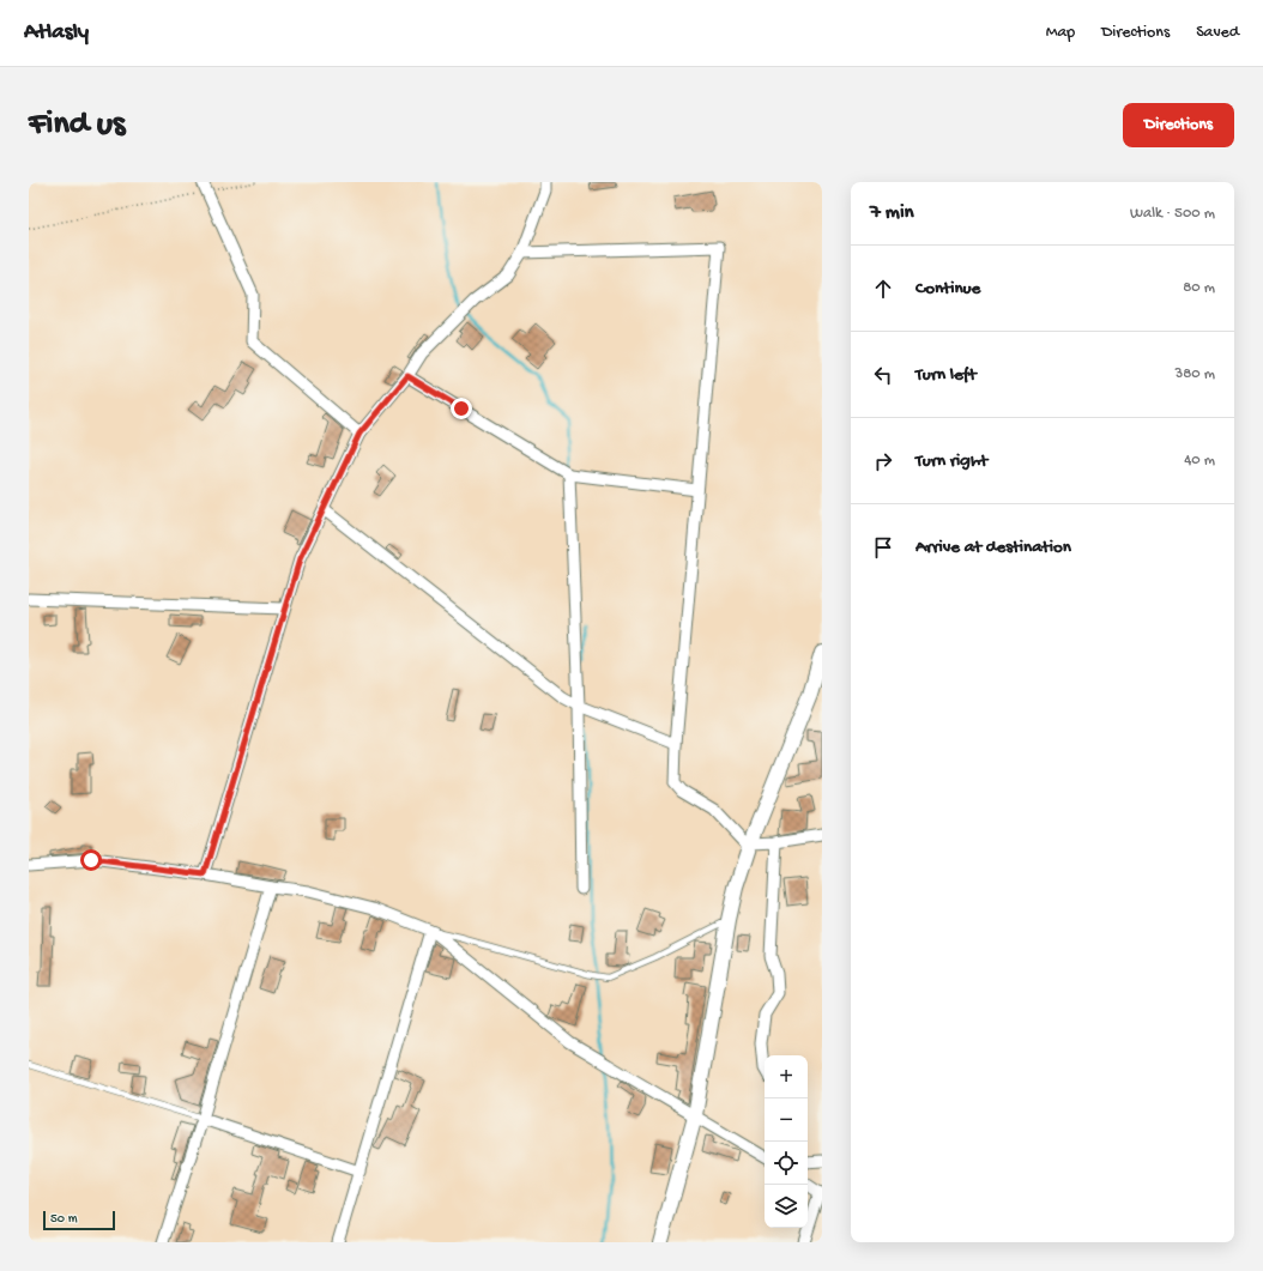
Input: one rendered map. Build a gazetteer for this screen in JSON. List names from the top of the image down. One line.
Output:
{"scale_bar":"50 m","page":{"header":"Atlasly","nav":["Map","Directions","Saved"],"buttons":"Directions","title":"Find us","heading":["7 min","Walk · 500 m"],"list":[["Continue","80 m"],["Turn left","380 m"],["Turn right","40 m"],"Arrive at destination"],"map_buttons":["+","−"],"scale":"50 m"}}
